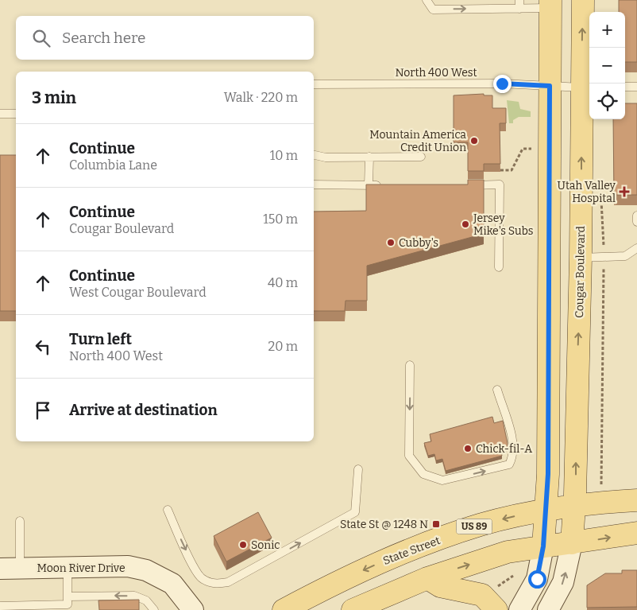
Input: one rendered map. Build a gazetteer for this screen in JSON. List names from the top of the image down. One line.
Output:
{"streets":{"main road":["Cougar Boulevard","US 89","State Street"],"street":["Moon River Drive"],"lane":["North 400 West"]},"crossings":[["North 400 West","Cougar Boulevard"],["Cougar Boulevard","US 89"],["US 89","State Street"]],"places":{"other":["Mountain America Credit Union","Jersey Mike's Subs","Cubby's","Chick-fil-A","Sonic"],"health":["Utah Valley Hospital"],"transit":["State St @ 1248 N"]},"page":{"map_buttons":["+","−"],"search":"Search here","heading":["3 min","Walk · 220 m"],"list":[["Continue","Columbia Lane","10 m"],["Continue","Cougar Boulevard","150 m"],["Continue","West Cougar Boulevard","40 m"],["Turn left","North 400 West","20 m"],"Arrive at destination"]}}
